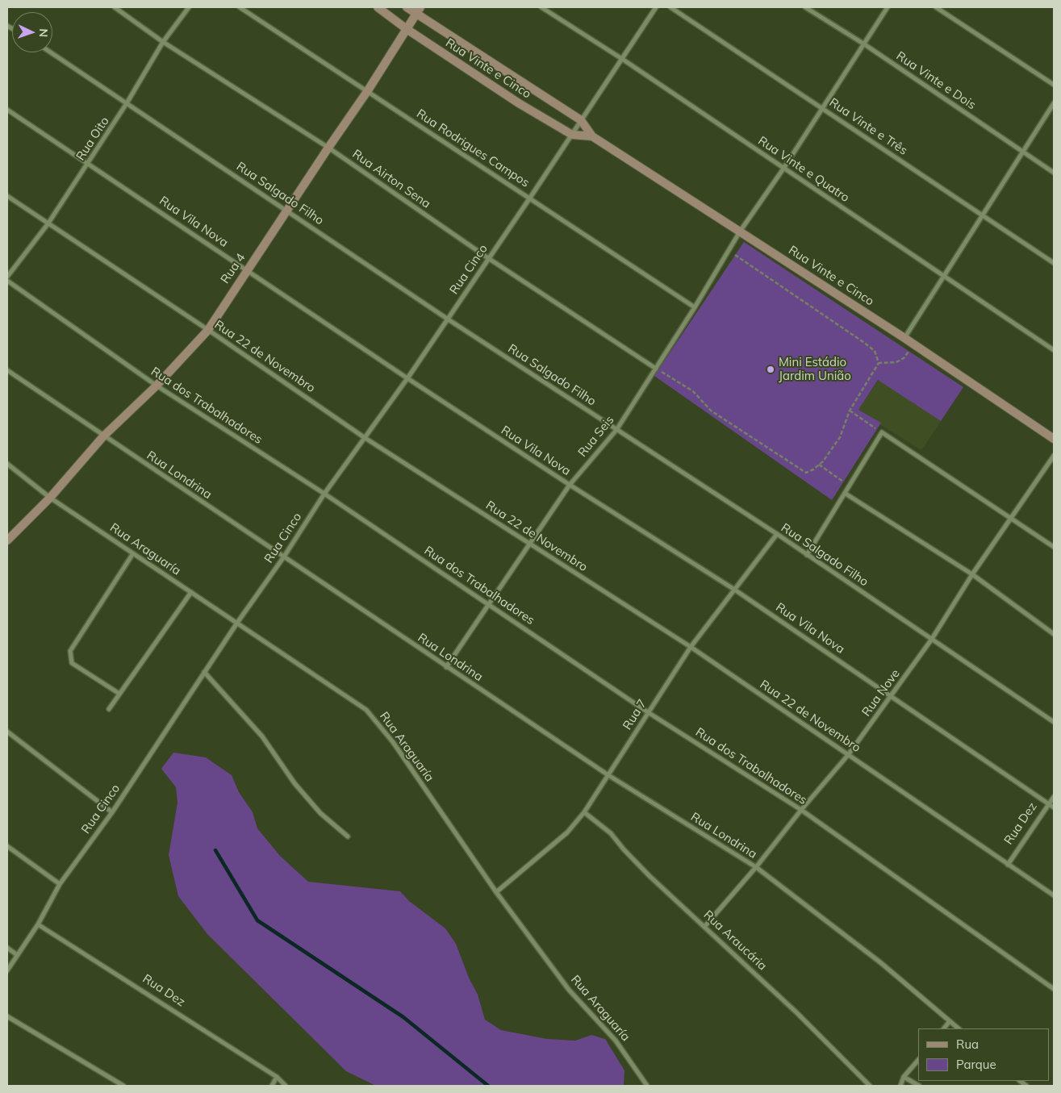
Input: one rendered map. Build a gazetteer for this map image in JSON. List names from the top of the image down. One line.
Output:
{"streets":{"street":["Rua Vinte e Cinco","Rua Vinte e Dois","Rua Vinte e Três","Rua Oito","Rua Rodrigues Campos","Rua Vinte e Quatro","Rua Airton Sena","Rua Salgado Filho","Rua Vila Nova","Rua 4","Rua Cinco","Rua 22 de Novembro","Rua dos Trabalhadores","Rua Seis","Rua Londrina","Rua Araguaría","Rua Nove","Rua 7","Rua Dez","Rua Araucária"]},"crossings":[["Rua Vinte e Cinco","Rua 4"],["Rua Vinte e Cinco","Rua Cinco"],["Rua Vinte e Cinco","Rua Seis"],["Rua Vinte e Dois","Rua Seis"],["Rua Vinte e Três","Rua Seis"],["Rua Oito","Rua Airton Sena"],["Rua Oito","Rua Salgado Filho"],["Rua Oito","Rua Vila Nova"],["Rua Oito","Rua 22 de Novembro"],["Rua Rodrigues Campos","Rua 4"],["Rua Rodrigues Campos","Rua Cinco"],["Rua Rodrigues Campos","Rua Seis"],["Rua Vinte e Quatro","Rua Cinco"],["Rua Vinte e Quatro","Rua Seis"],["Rua Airton Sena","Rua 4"],["Rua Airton Sena","Rua Cinco"],["Rua Airton Sena","Rua Seis"],["Rua Salgado Filho","Rua 4"],["Rua Salgado Filho","Rua Cinco"],["Rua Salgado Filho","Rua Seis"],["Rua Salgado Filho","Rua Nove"],["Rua Salgado Filho","Rua 7"],["Rua Vila Nova","Rua 4"],["Rua Vila Nova","Rua Cinco"],["Rua Vila Nova","Rua Seis"],["Rua Vila Nova","Rua Nove"],["Rua Vila Nova","Rua 7"],["Rua Vila Nova","Rua Dez"],["Rua 4","Rua 22 de Novembro"],["Rua 4","Rua dos Trabalhadores"],["Rua 4","Rua Londrina"],["Rua 4","Rua Araguaría"],["Rua Cinco","Rua 22 de Novembro"],["Rua Cinco","Rua dos Trabalhadores"],["Rua Cinco","Rua Londrina"],["Rua Cinco","Rua Araguaría"],["Rua Cinco","Rua Dez"],["Rua 22 de Novembro","Rua Seis"],["Rua 22 de Novembro","Rua Nove"],["Rua 22 de Novembro","Rua 7"],["Rua 22 de Novembro","Rua Dez"],["Rua dos Trabalhadores","Rua Seis"],["Rua dos Trabalhadores","Rua Nove"],["Rua dos Trabalhadores","Rua 7"],["Rua Seis","Rua Londrina"],["Rua Londrina","Rua Nove"],["Rua Londrina","Rua 7"],["Rua Araguaría","Rua 7"],["Rua Nove","Rua Araucária"],["Rua 7","Rua Araucária"]],"places":["Mini Estádio Jardim União"],"legend":["Rua","Parque"],"north":"right"}
